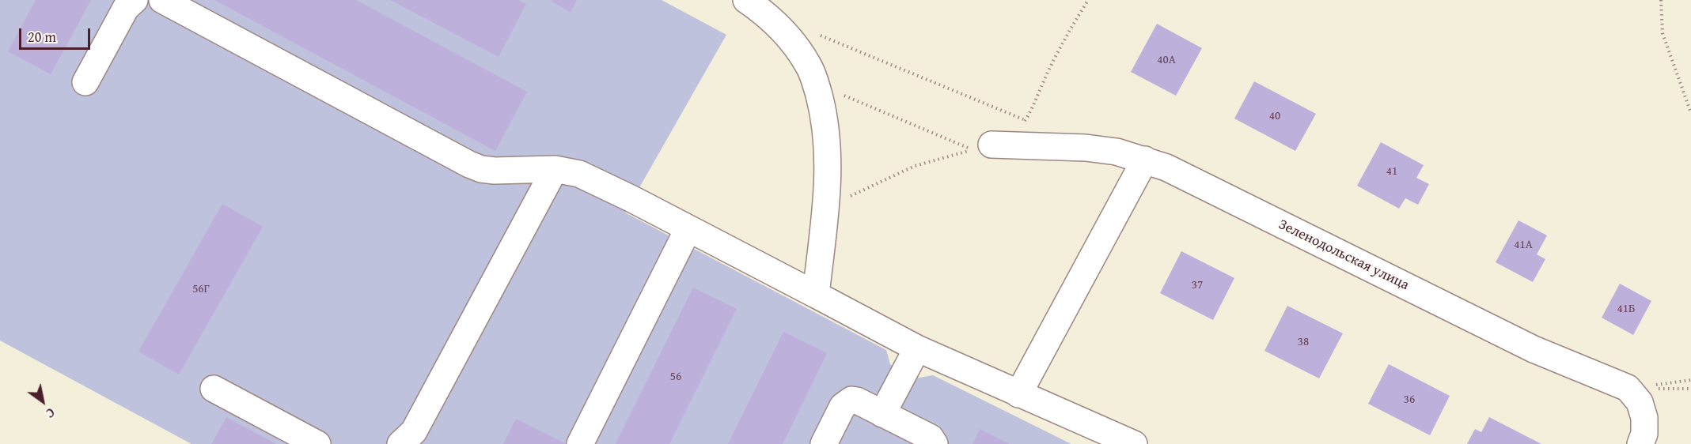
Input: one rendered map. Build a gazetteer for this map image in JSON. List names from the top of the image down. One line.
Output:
{"streets":{"street":["Зеленодольская улица"]},"house_numbers":["40А","40","41","41А","37","56Г","41Б","38","56","36"],"scale_bar":"20 m","north":"bottom right"}
